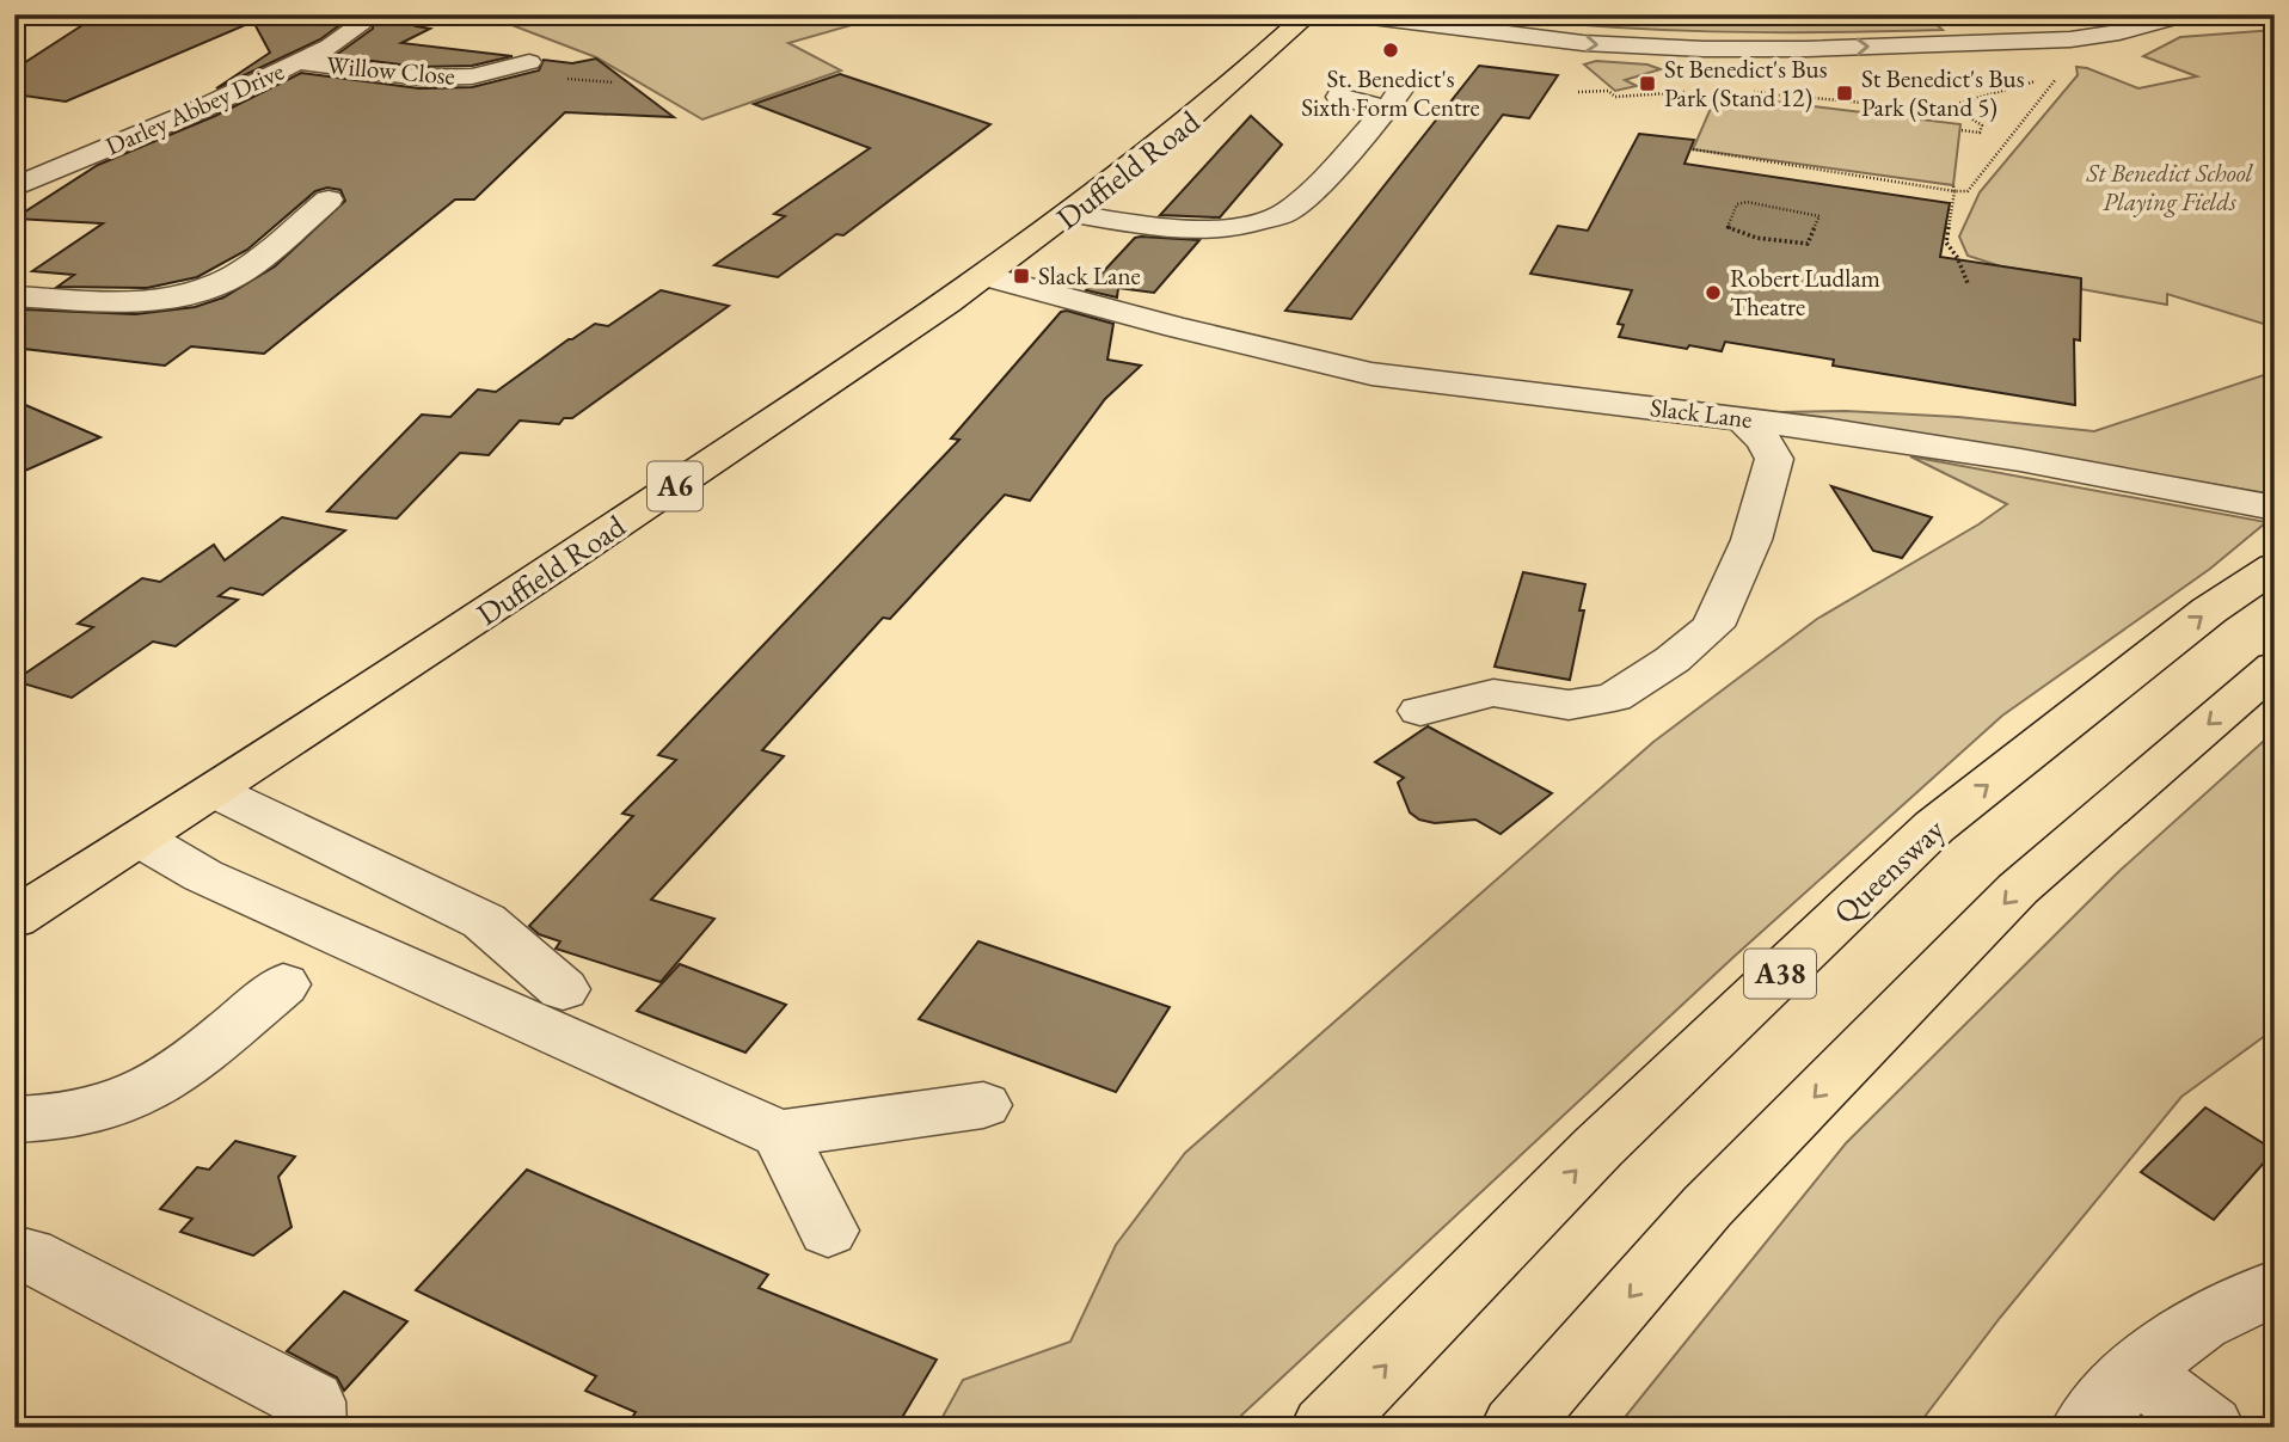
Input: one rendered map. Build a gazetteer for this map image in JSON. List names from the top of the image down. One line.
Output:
{"streets":{"main road":["Duffield Road","A6","Queensway","A38"],"street":["Willow Close","Darley Abbey Drive","Slack Lane"]},"crossings":[["Willow Close","Darley Abbey Drive"],["Duffield Road","Slack Lane"]],"parks":["St Benedict School Playing Fields"],"places":{"other":["St. Benedict's Sixth Form Centre","Robert Ludlam Theatre"],"transit":["St Benedict's Bus Park (Stand 12)","St Benedict's Bus Park (Stand 5)","Slack Lane"]}}
